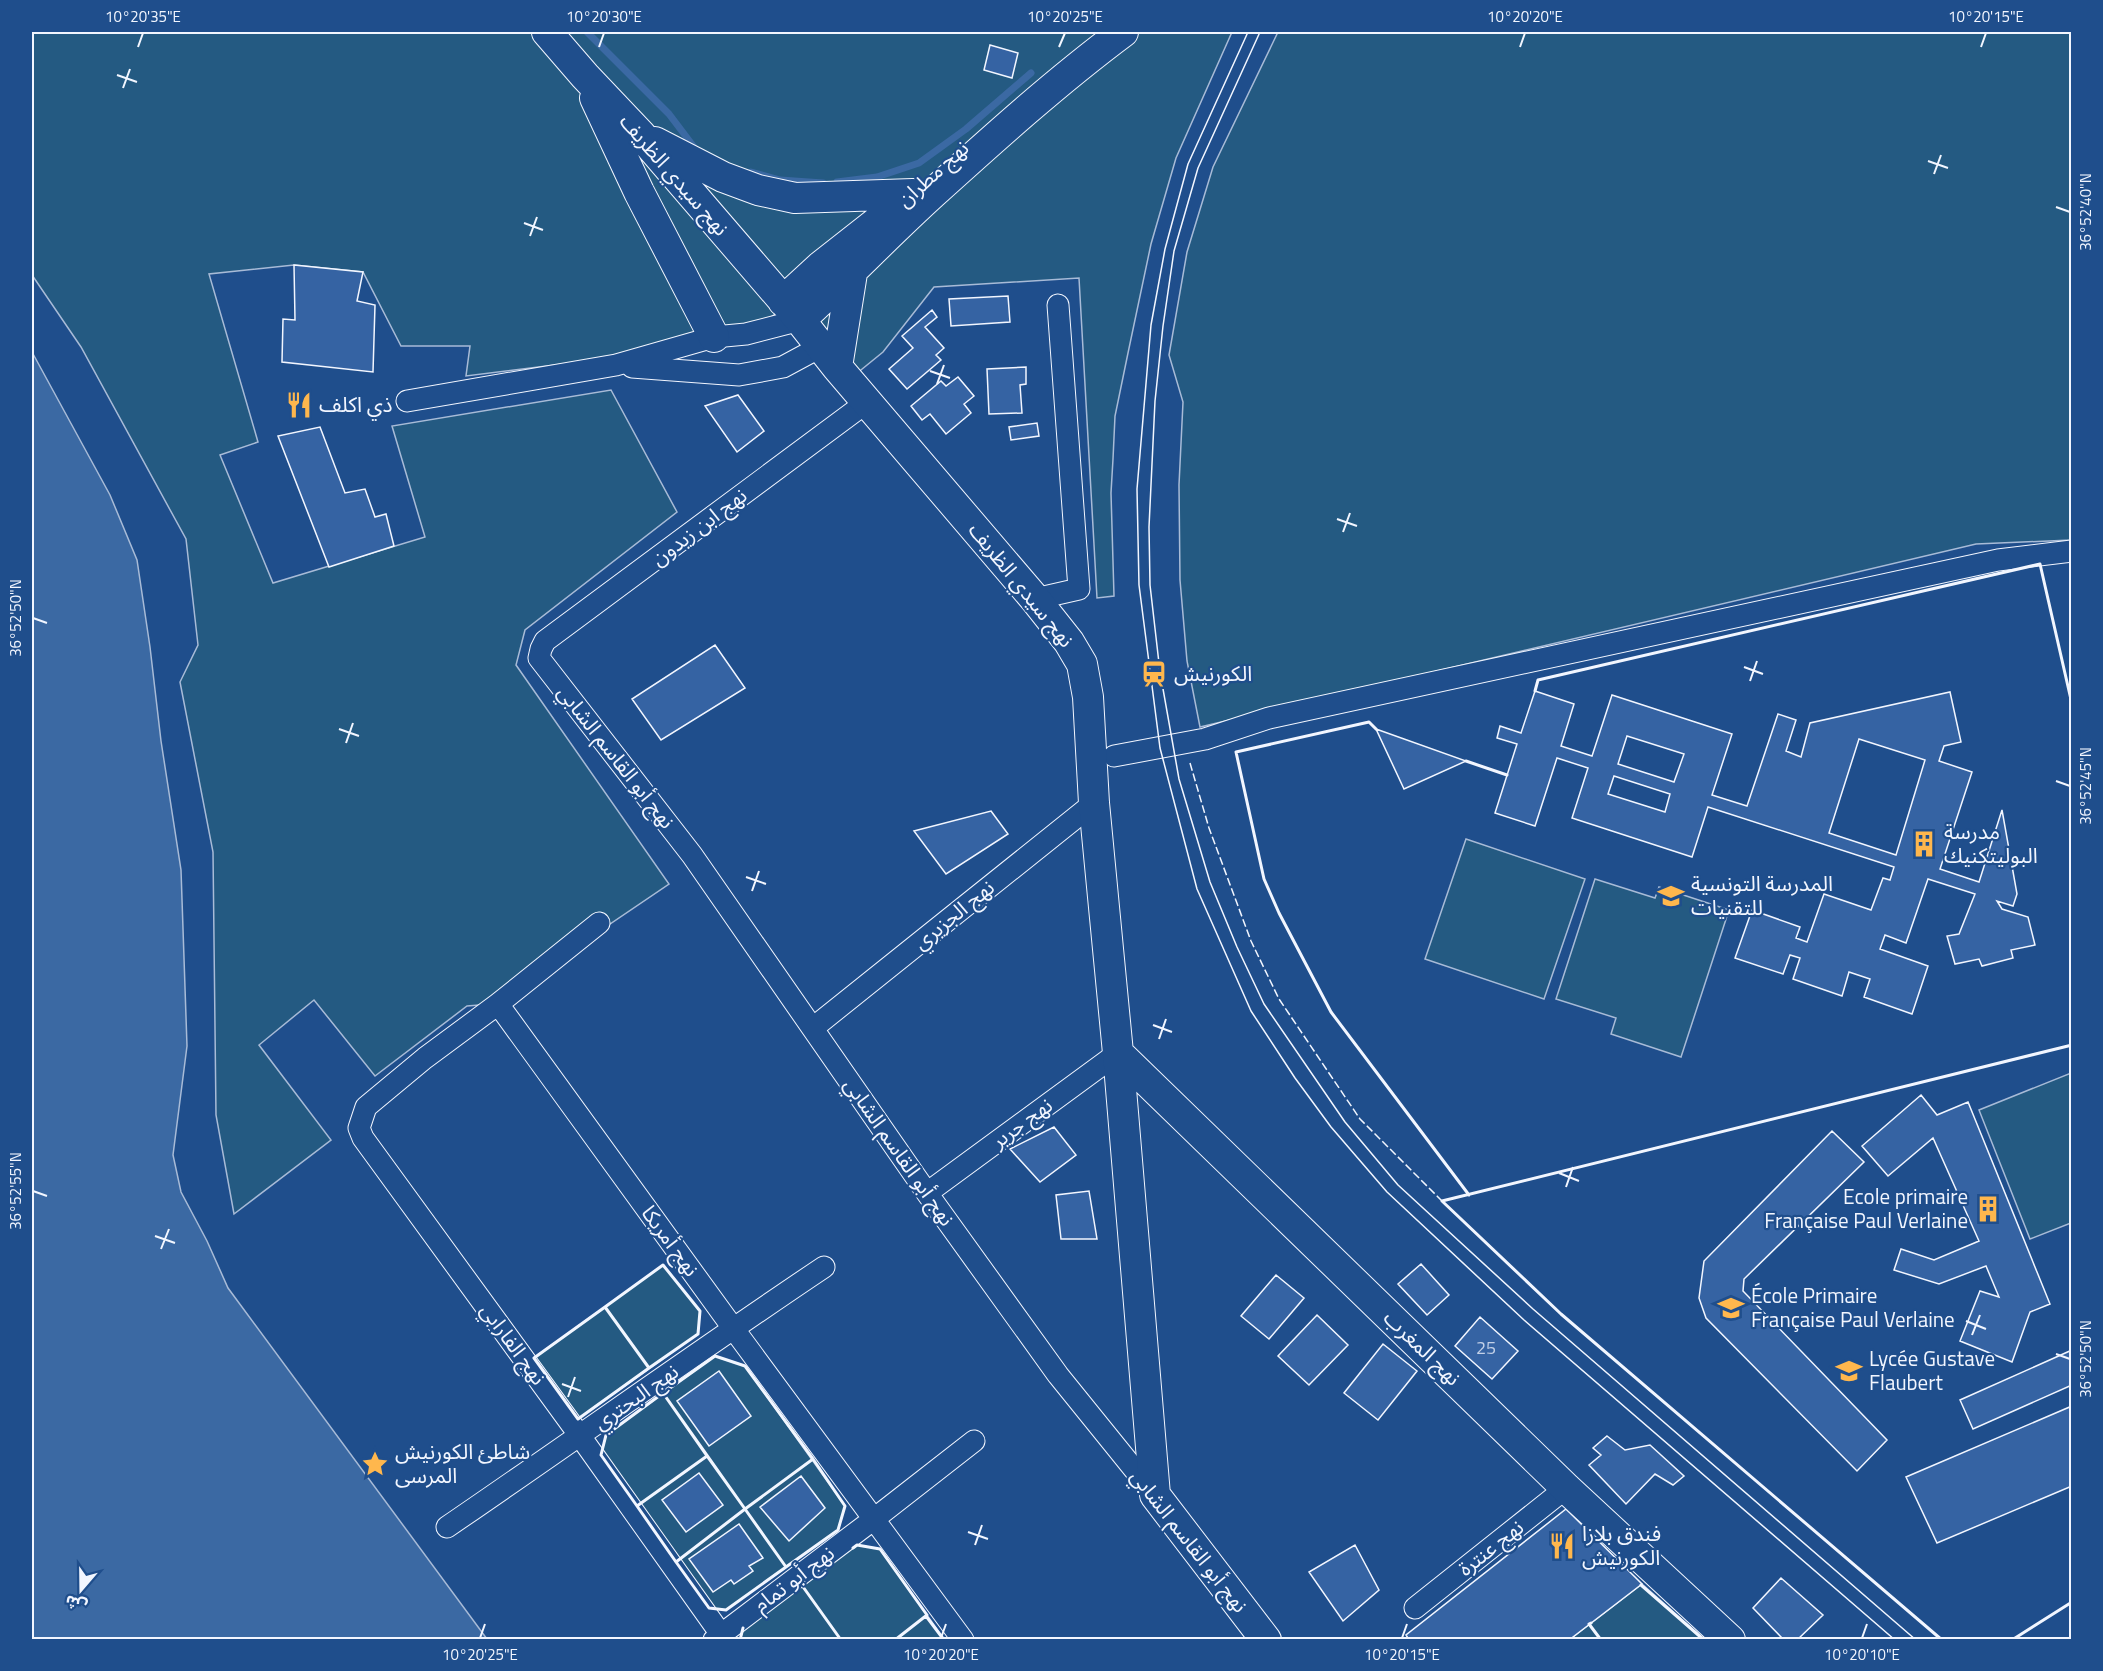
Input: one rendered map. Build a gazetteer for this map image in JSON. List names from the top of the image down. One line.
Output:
{"streets":{"street":["نهج مطران","نهج سيدي الظريف","نهج ابن زيدون","نهج أبو القاسم الشابي","نهج الجزيري","نهج جرير","نهج أمريكا","نهج الفارابي","نهج المغرب","نهج البحتري","نهج عنترة","نهج أبو تمام"]},"crossings":[["نهج مطران","نهج سيدي الظريف"],["نهج سيدي الظريف","نهج ابن زيدون"],["نهج سيدي الظريف","نهج أبو القاسم الشابي"],["نهج سيدي الظريف","نهج الجزيري"],["نهج سيدي الظريف","نهج جرير"],["نهج سيدي الظريف","نهج المغرب"],["نهج ابن زيدون","نهج أبو القاسم الشابي"],["نهج أبو القاسم الشابي","نهج الجزيري"],["نهج أبو القاسم الشابي","نهج جرير"],["نهج جرير","نهج المغرب"],["نهج أمريكا","نهج الفارابي"],["نهج أمريكا","نهج البحتري"],["نهج أمريكا","نهج أبو تمام"],["نهج الفارابي","نهج البحتري"],["نهج الفارابي","نهج أبو تمام"],["نهج المغرب","نهج عنترة"]],"places":{"restaurant":["ذي اكلف","فندق بلازا الكورنيش"],"station":["الكورنيش"],"building":["مدرسة البوليتكنيك","Ecole primaire Française Paul Verlaine"],"school or university":["المدرسة التونسية للتقنيات","École Primaire Française Paul Verlaine","Lycée Gustave Flaubert"],"place":["شاطئ الكورنيش المرسى"]},"house_numbers":["25"],"north":"bottom","coordinates":["10°20'35\"E","10°20'30\"E","10°20'25\"E","10°20'20\"E","10°20'15\"E","36°52'40\"N","36°52'50\"N","36°52'45\"N","36°52'55\"N","10°20'10\"E"]}
